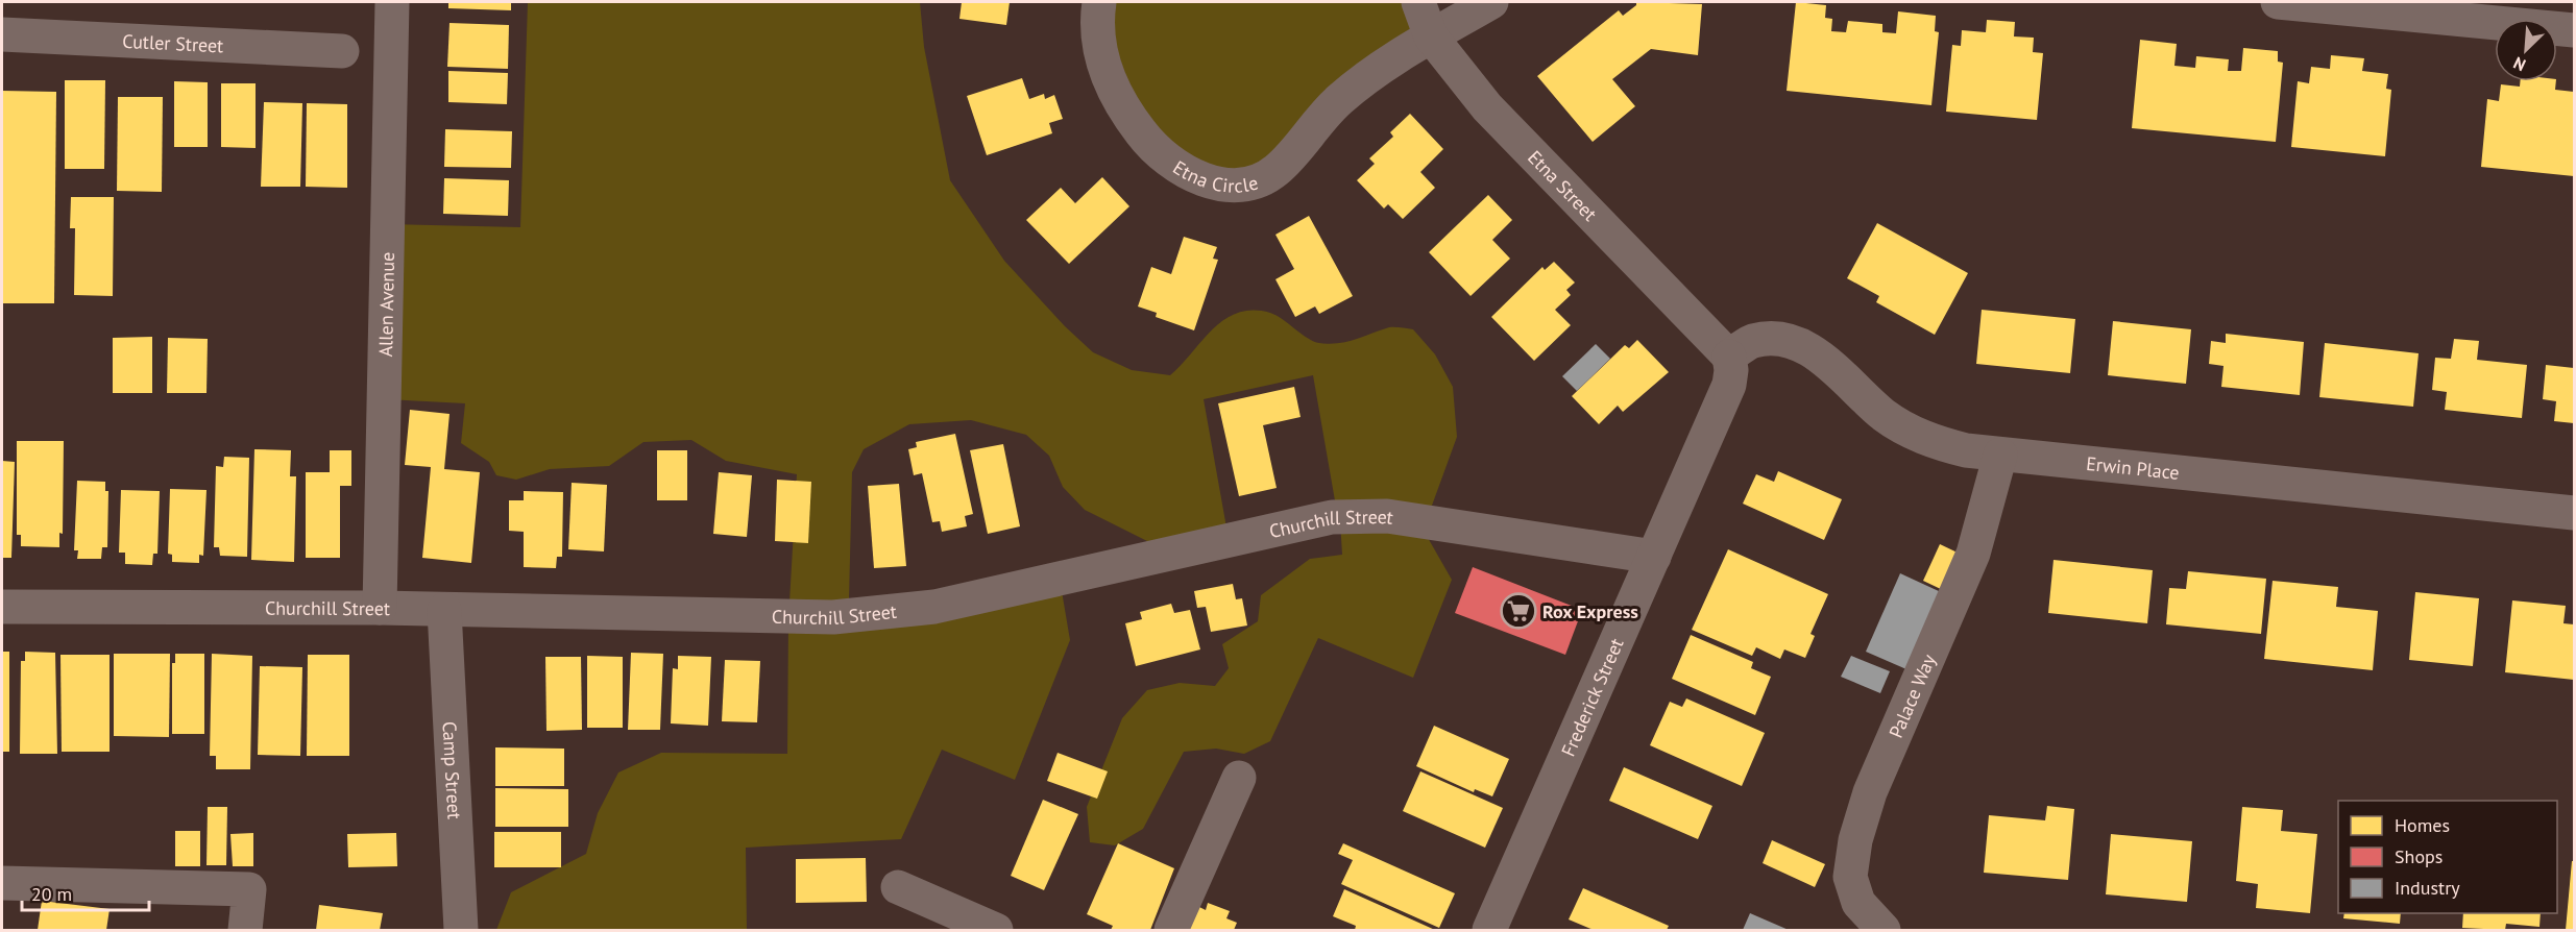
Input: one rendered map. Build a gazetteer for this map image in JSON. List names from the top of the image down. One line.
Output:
{"streets":{"street":["Cutler Street","Etna Circle","Etna Street","Allen Avenue","Erwin Place","Churchill Street","Frederick Street","Palace Way","Camp Street"]},"crossings":[["Etna Circle","Etna Street"],["Etna Street","Erwin Place"],["Etna Street","Frederick Street"],["Allen Avenue","Churchill Street"],["Erwin Place","Frederick Street"],["Erwin Place","Palace Way"],["Churchill Street","Frederick Street"],["Churchill Street","Camp Street"]],"places":{"supermarket":["Rox Express"]},"legend":["Homes","Shops","Industry"],"scale_bar":"20 m","north":"bottom left"}
